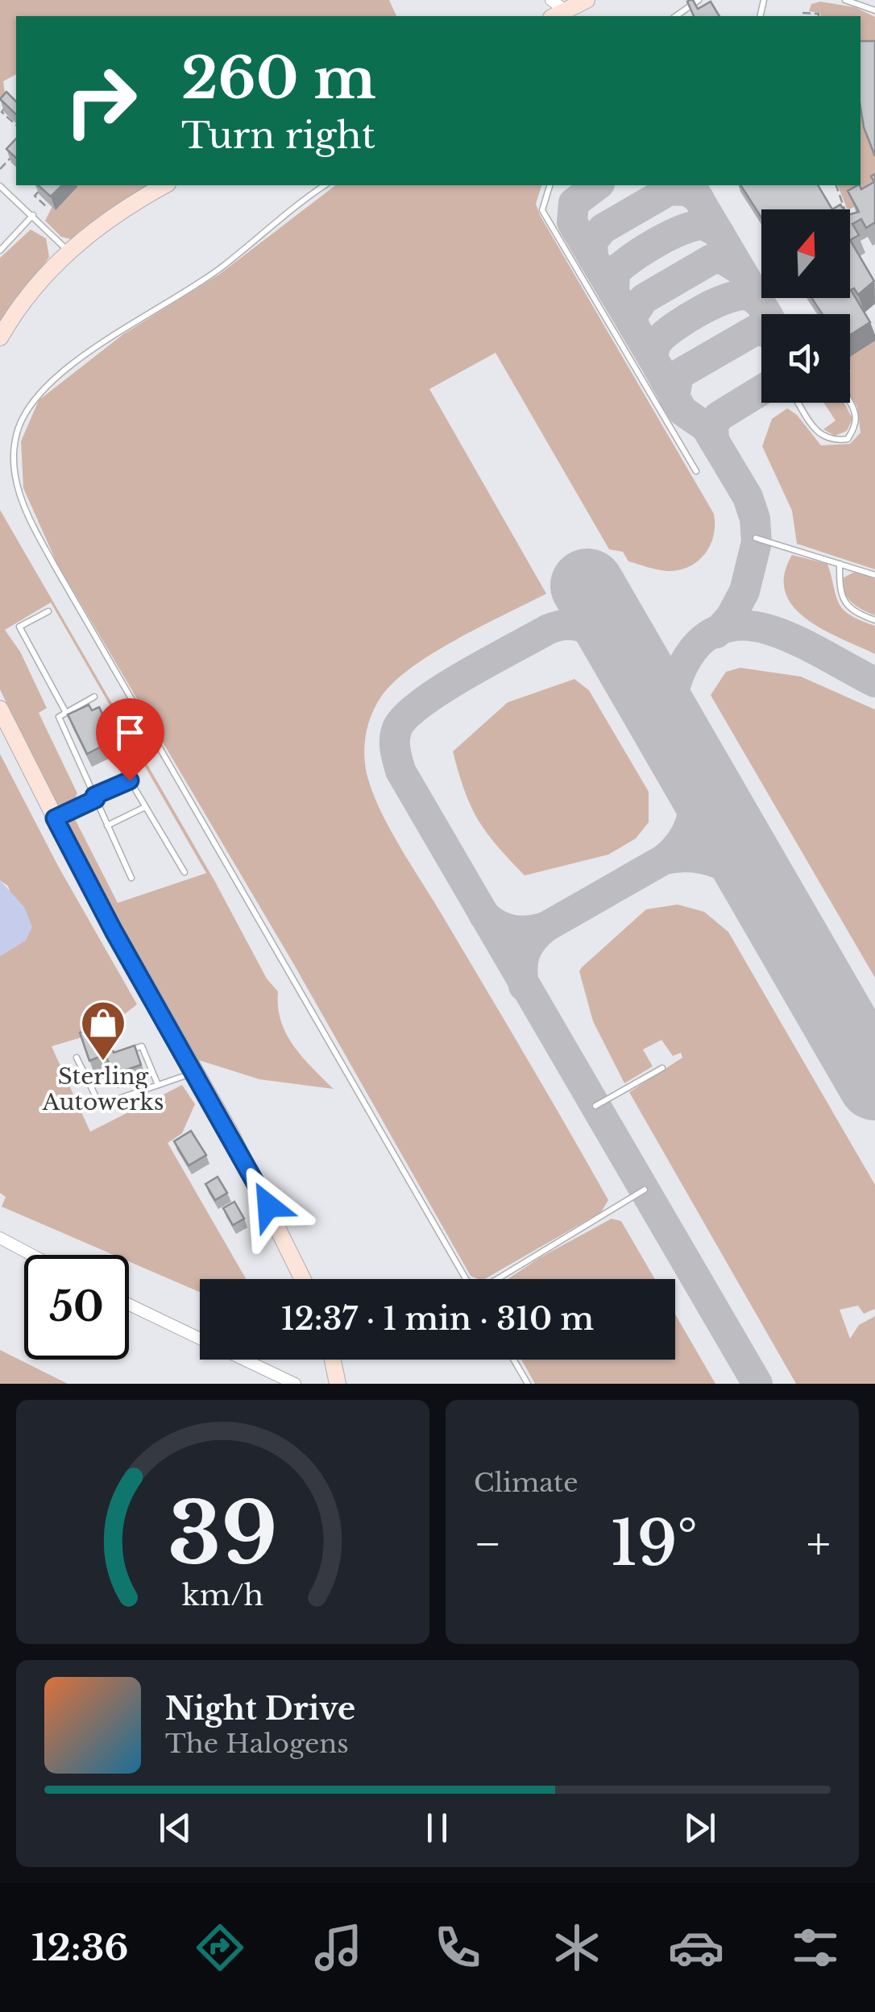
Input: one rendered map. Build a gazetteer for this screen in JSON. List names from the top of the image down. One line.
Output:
{"places":{"shop":["Sterling Autowerks"]},"north":"top","page":{"turn":["260 m","Turn right"],"limit":"50","trip":"12:37 · 1 min · 310 m","tile":"Climate","heat":["−","19°","+"],"song":["Night Drive","The Halogens"],"tabs":"12:36","gauge":["39","km/h"]}}
